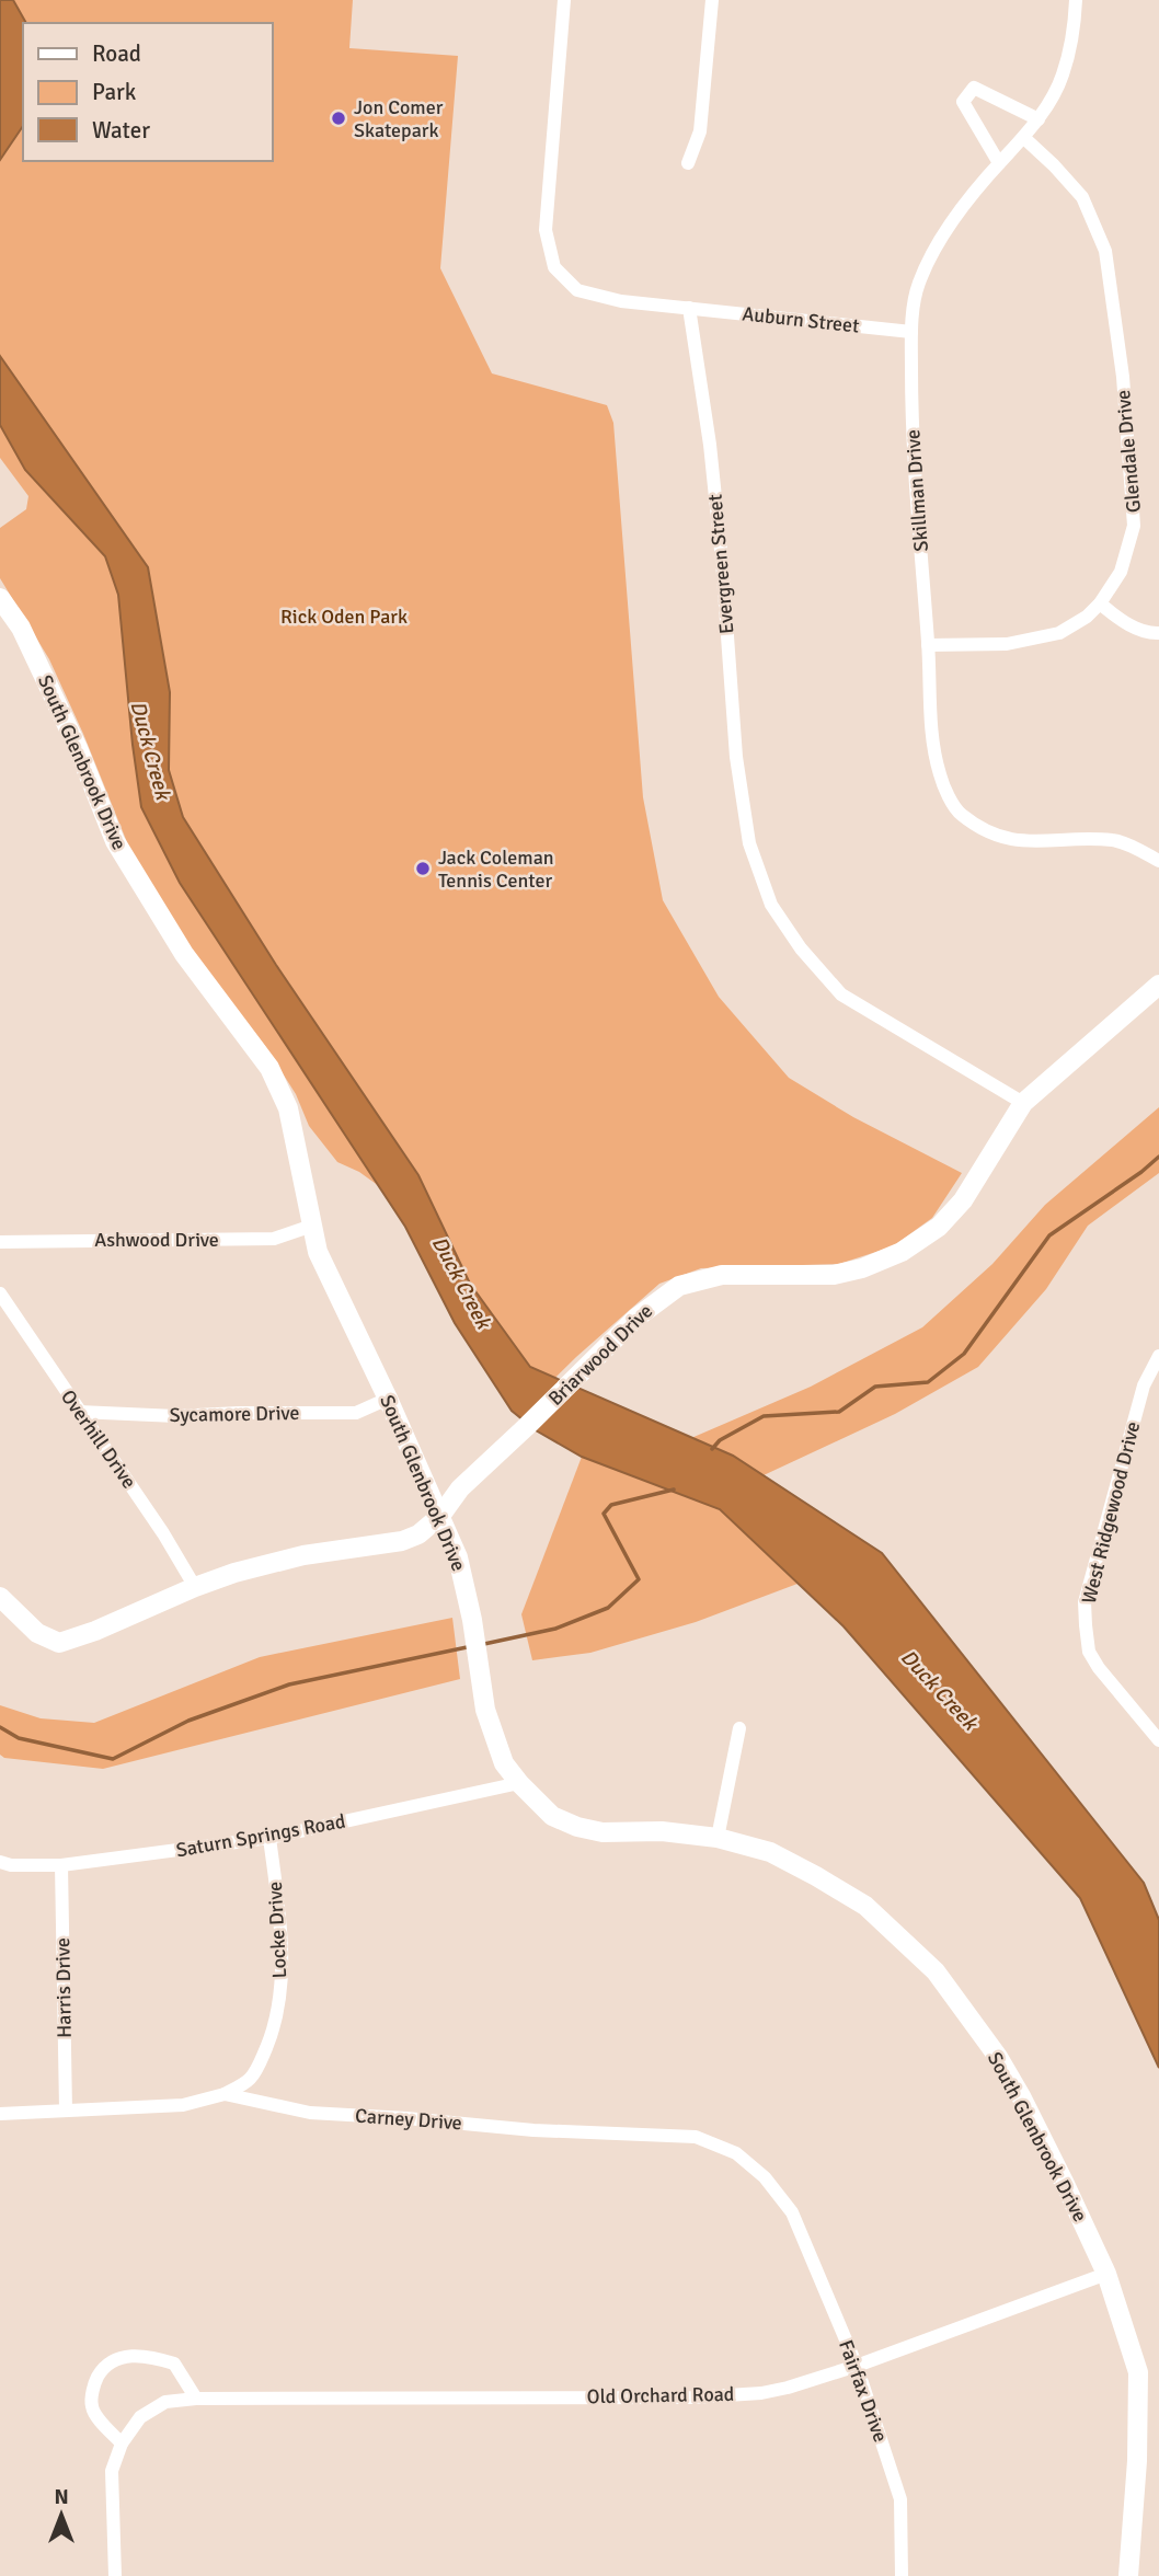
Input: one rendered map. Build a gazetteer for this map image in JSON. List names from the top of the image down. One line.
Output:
{"streets":{"street":["Auburn Street","Glendale Drive","Skillman Drive","Evergreen Street","South Glenbrook Drive","Ashwood Drive","Briarwood Drive","Sycamore Drive","Overhill Drive","West Ridgewood Drive","Saturn Springs Road","Locke Drive","Harris Drive","Carney Drive","Fairfax Drive","Old Orchard Road"]},"crossings":[["Auburn Street","Skillman Drive"],["Auburn Street","Evergreen Street"],["Glendale Drive","Skillman Drive"],["Evergreen Street","Briarwood Drive"],["South Glenbrook Drive","Ashwood Drive"],["South Glenbrook Drive","Briarwood Drive"],["South Glenbrook Drive","Sycamore Drive"],["South Glenbrook Drive","Saturn Springs Road"],["South Glenbrook Drive","Old Orchard Road"],["Briarwood Drive","Overhill Drive"],["Sycamore Drive","Overhill Drive"],["Saturn Springs Road","Locke Drive"],["Saturn Springs Road","Harris Drive"],["Locke Drive","Carney Drive"],["Harris Drive","Carney Drive"],["Carney Drive","Fairfax Drive"],["Fairfax Drive","Old Orchard Road"]],"water":["Duck Creek"],"parks":["Rick Oden Park"],"places":["Jon Comer Skatepark","Jack Coleman Tennis Center"],"legend":["Road","Park","Water"],"north":"top"}
